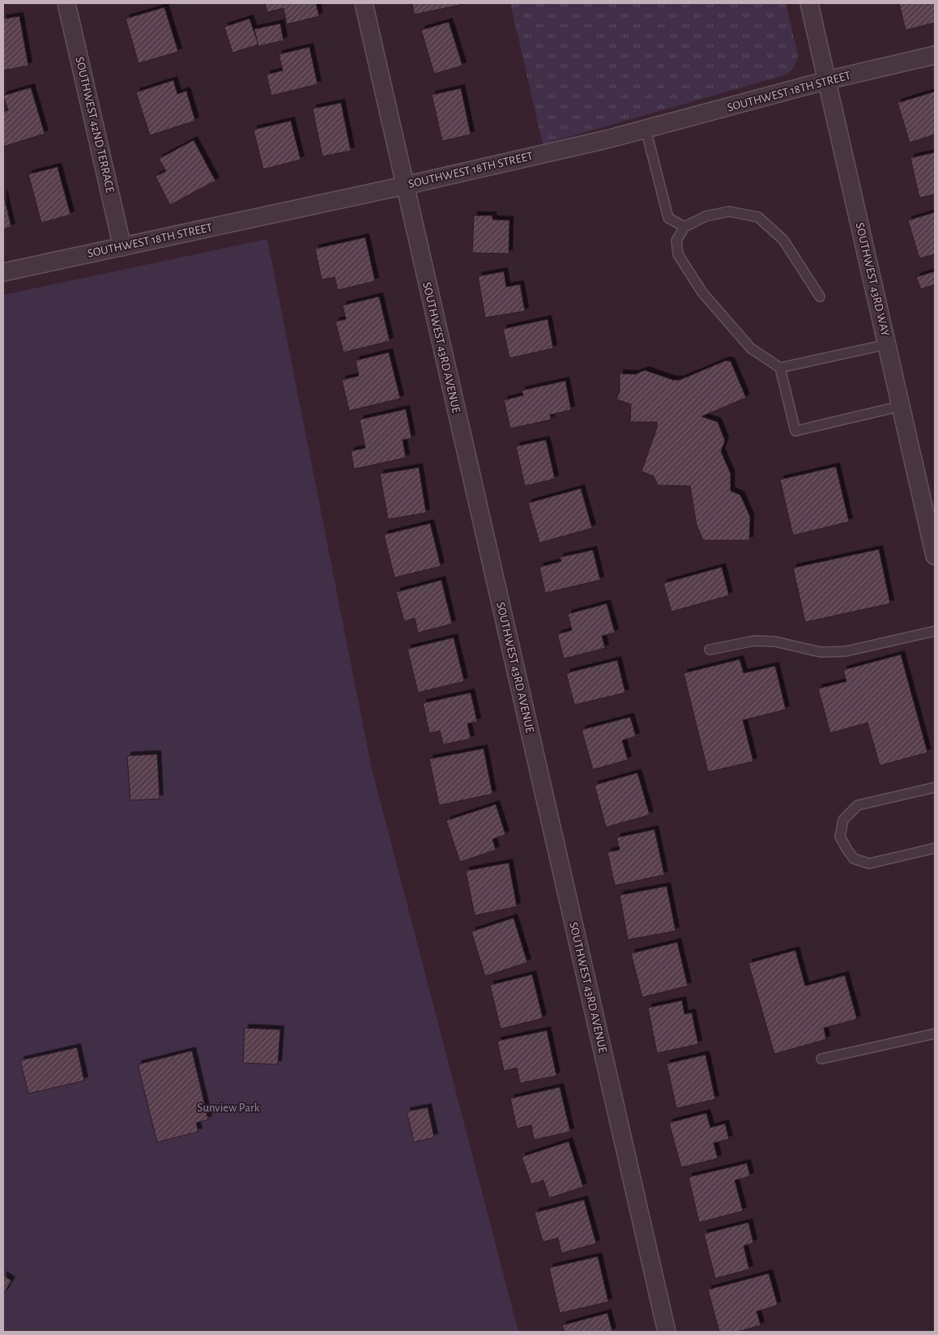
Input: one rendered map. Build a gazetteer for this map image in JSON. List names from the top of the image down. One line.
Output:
{"streets":{"street":["SOUTHWEST 18TH STREET","SOUTHWEST 42ND TERRACE","SOUTHWEST 43RD WAY","SOUTHWEST 43RD AVENUE"]},"crossings":[["SOUTHWEST 18TH STREET","SOUTHWEST 42ND TERRACE"],["SOUTHWEST 18TH STREET","SOUTHWEST 43RD WAY"],["SOUTHWEST 18TH STREET","SOUTHWEST 43RD AVENUE"]],"parks":["Sunview Park"]}
